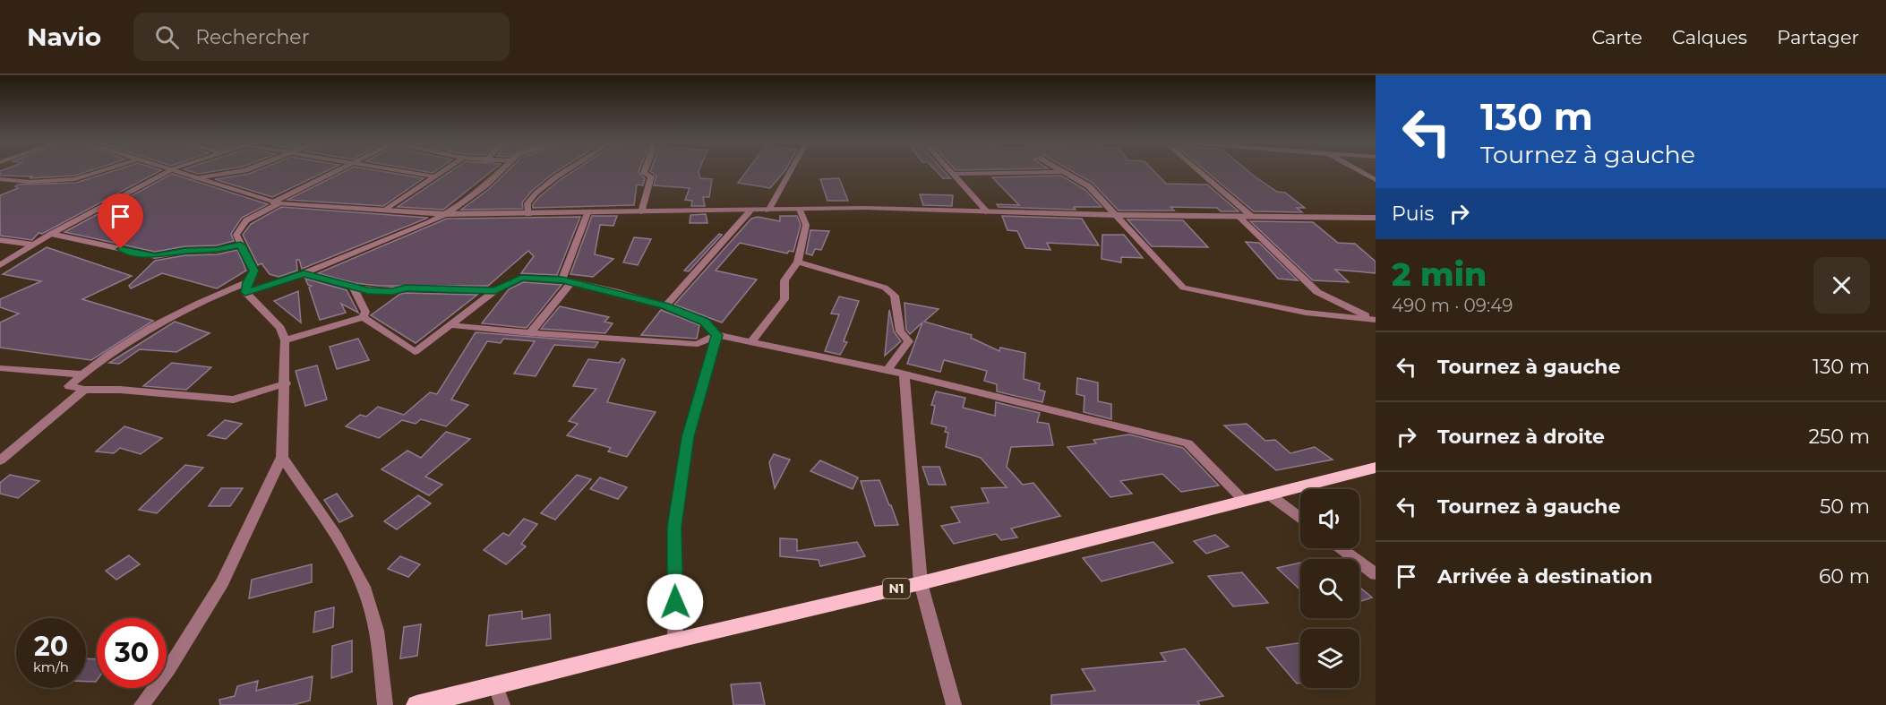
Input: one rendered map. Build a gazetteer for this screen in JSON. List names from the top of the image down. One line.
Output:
{"streets":{"main road":["N1"]},"page":{"header":"Navio","search":"Rechercher","nav":["Carte","Calques","Partager"],"turn":["130 m","Tournez à gauche"],"then":"Puis","heading":["2 min","490 m · 09:49"],"list":[{"name":"Tournez à gauche","value":"130 m"},{"name":"Tournez à droite","value":"250 m"},{"name":"Tournez à gauche","value":"50 m"},{"name":"Arrivée à destination","value":"60 m"}],"speed":"20 km/h","limit":"30"}}
